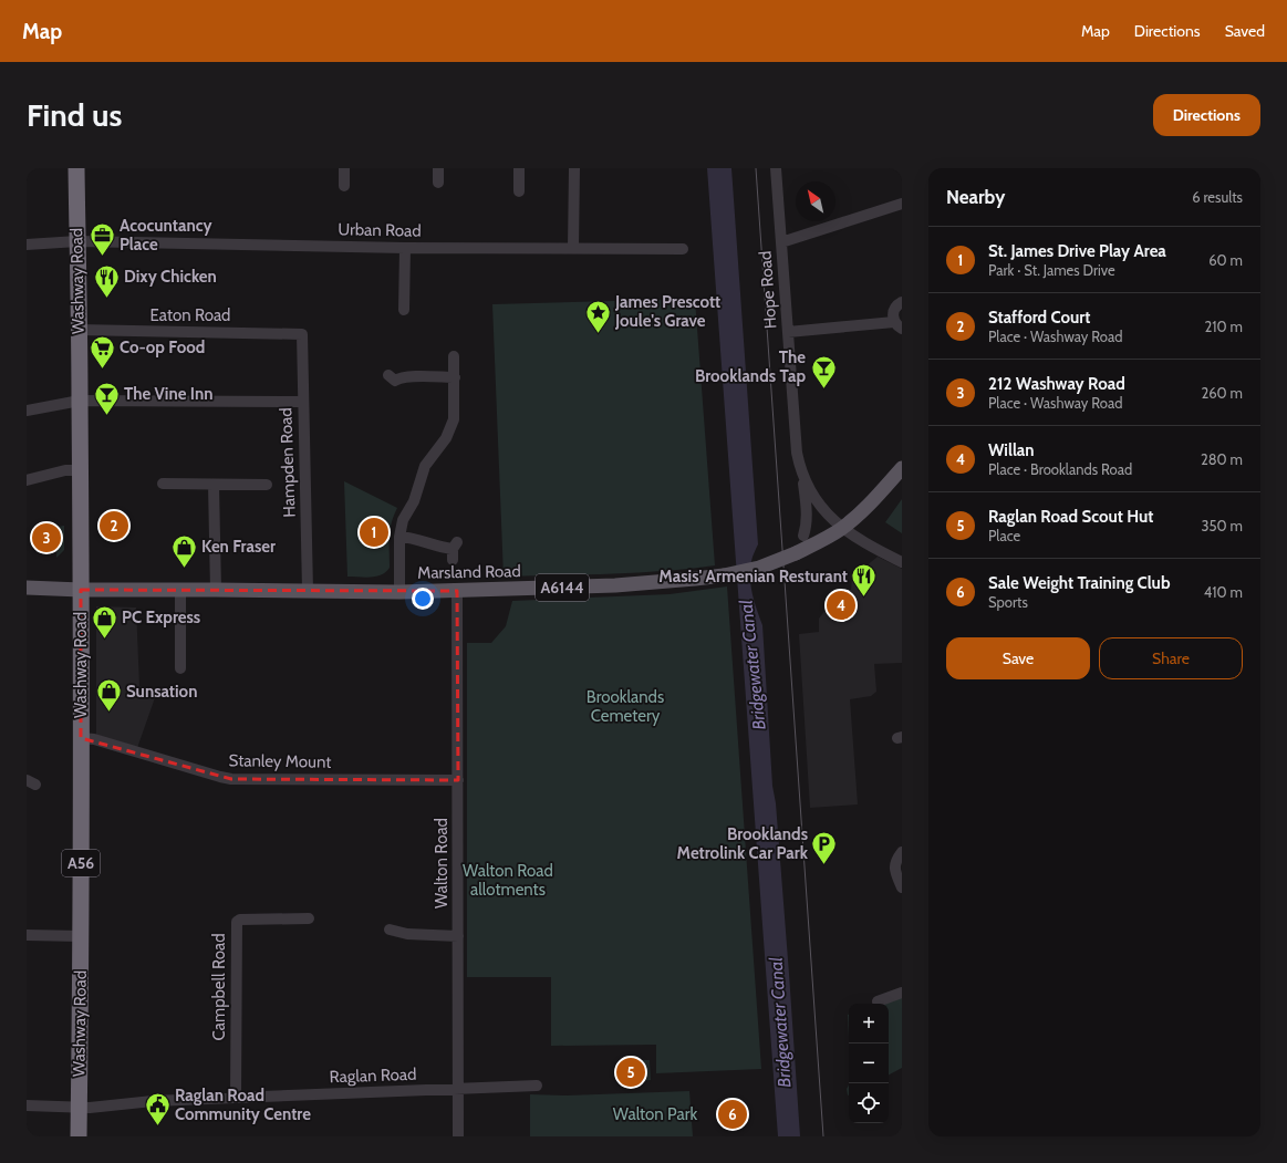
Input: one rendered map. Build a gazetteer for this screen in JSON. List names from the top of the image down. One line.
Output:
{"streets":{"highway":["Washway Road","A56"],"main road":["Marsland Road","A6144"],"street":["Urban Road","Hope Road","Eaton Road","Hampden Road","Stanley Mount","Walton Road","Campbell Road","Raglan Road"]},"crossings":[["Urban Road","Washway Road"],["Washway Road","Eaton Road"],["Washway Road","Marsland Road"],["Washway Road","A6144"],["Washway Road","Stanley Mount"],["Washway Road","Raglan Road"],["Hope Road","Marsland Road"],["Eaton Road","Hampden Road"],["Hampden Road","Marsland Road"],["Marsland Road","A6144"],["Marsland Road","Walton Road"],["Stanley Mount","Walton Road"],["Walton Road","Raglan Road"],["Campbell Road","Raglan Road"]],"water":["Bridgewater Canal"],"parks":["Brooklands Cemetery","Walton Road allotments","Walton Park"],"places":{"office":["Acocuntancy Place"],"restaurant":["Dixy Chicken","Masis' Armenian Resturant"],"place":["James Prescott Joule's Grave"],"supermarket":["Co-op Food"],"bar":["The Brooklands Tap","The Vine Inn"],"shop":["Ken Fraser","PC Express","Sunsation"],"parking":["Brooklands Metrolink Car Park"],"public building":["Raglan Road Community Centre"]},"north":"top left","page":{"header":"Map","nav":["Map","Directions","Saved"],"buttons":["Directions",["Save","Share"]],"title":"Find us","heading":["Nearby","6 results"],"list":[{"mark":"1","name":"St. James Drive Play Area","note":"Park · St. James Drive","value":"60 m"},{"mark":"2","name":"Stafford Court","note":"Place · Washway Road","value":"210 m"},{"mark":"3","name":"212 Washway Road","note":"Place · Washway Road","value":"260 m"},{"mark":"4","name":"Willan","note":"Place · Brooklands Road","value":"280 m"},{"mark":"5","name":"Raglan Road Scout Hut","note":"Place","value":"350 m"},{"mark":"6","name":"Sale Weight Training Club","note":"Sports","value":"410 m"}],"pins":["2","1","3","4","5","6"],"map_buttons":["+","−"]}}
